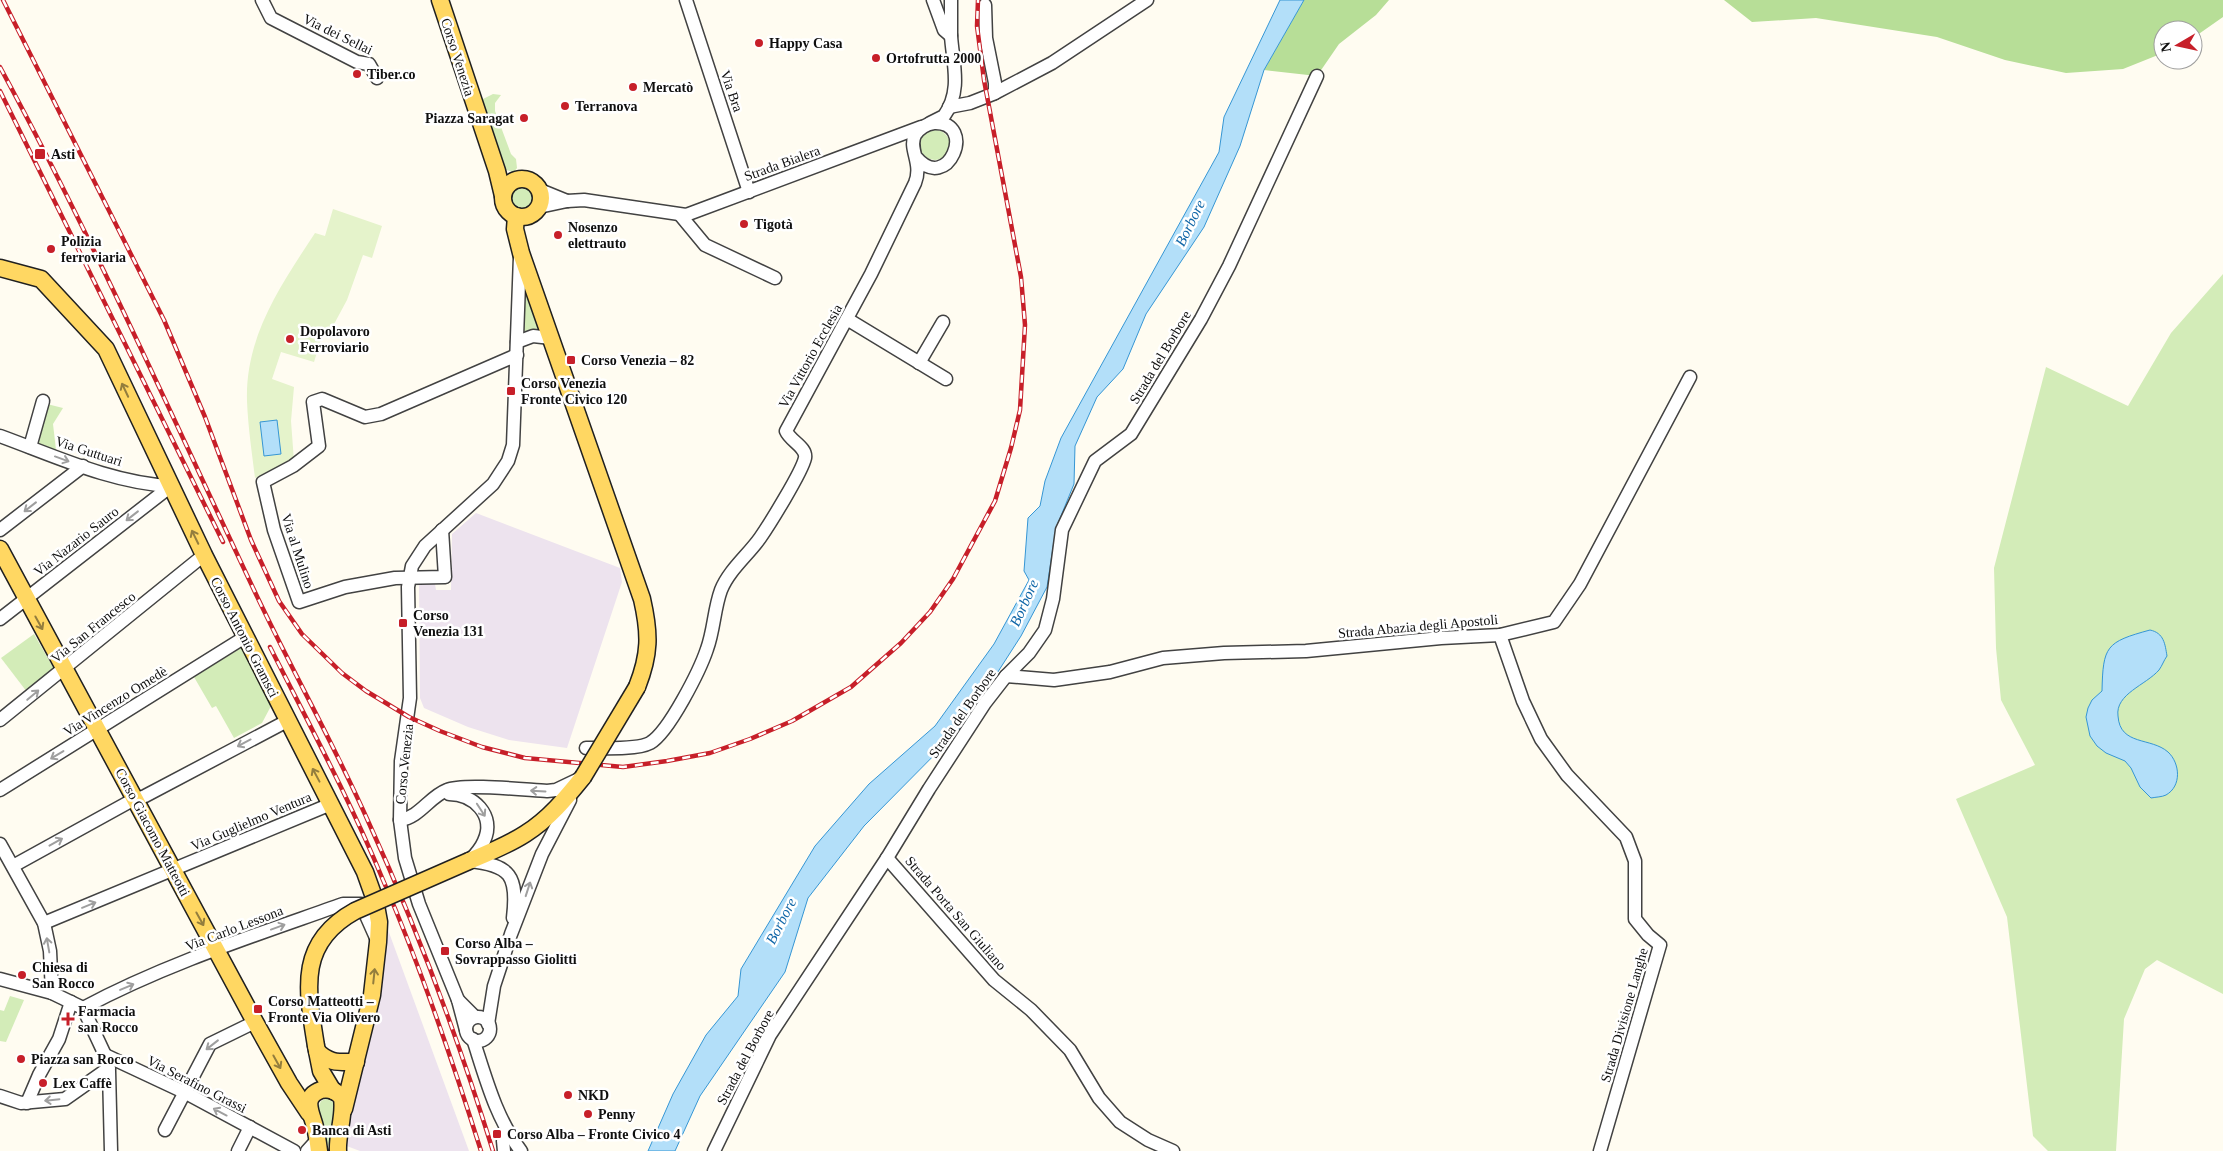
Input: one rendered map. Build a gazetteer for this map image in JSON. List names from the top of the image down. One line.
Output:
{"streets":{"main road":["Corso Venezia","Corso Antonio Gramsci","Corso Giacomo Matteotti"],"street":["Via dei Sellai","Via Bra","Strada Bialera","Via Vittorio Ecclesia","Strada del Borbore","Via Guttuari","Via Nazario Sauro","Via al Mulino","Strada Abazia degli Apostoli","Via San Francesco","Via Vincenzo Omedè","Via Guglielmo Ventura","Strada Porta San Giuliano","Via Carlo Lessona","Strada Divisione Langhe","Via Serafino Grassi"]},"crossings":[["Corso Venezia","Strada Bialera"],["Corso Venezia","Via al Mulino"],["Via Bra","Strada Bialera"],["Strada Bialera","Via Vittorio Ecclesia"],["Strada del Borbore","Strada Abazia degli Apostoli"],["Strada del Borbore","Strada Porta San Giuliano"],["Via Guttuari","Via Nazario Sauro"],["Via Guttuari","Corso Antonio Gramsci"],["Via Nazario Sauro","Corso Antonio Gramsci"],["Via Nazario Sauro","Corso Giacomo Matteotti"],["Strada Abazia degli Apostoli","Strada Divisione Langhe"],["Via San Francesco","Corso Antonio Gramsci"],["Via San Francesco","Corso Giacomo Matteotti"],["Corso Antonio Gramsci","Via Vincenzo Omedè"],["Corso Antonio Gramsci","Via Guglielmo Ventura"],["Corso Antonio Gramsci","Via Carlo Lessona"],["Via Vincenzo Omedè","Corso Giacomo Matteotti"],["Via Guglielmo Ventura","Corso Giacomo Matteotti"],["Corso Giacomo Matteotti","Via Carlo Lessona"]],"one_way":["Corso Antonio Gramsci","Corso Giacomo Matteotti","Via Carlo Lessona","Via Serafino Grassi"],"water":["Borbore"],"places":{"other":["Happy Casa","Ortofrutta 2000","Tiber.co","Mercatò","Terranova","Piazza Saragat","Tigotà","Nosenzo elettrauto","Polizia ferroviaria","Dopolavoro Ferroviario","Chiesa di San Rocco","Piazza san Rocco","Lex Caffè","NKD","Penny","Banca di Asti"],"transit":["Asti","Corso Venezia – 82","Corso Venezia Fronte Civico 120","Corso Venezia 131","Corso Alba – Sovrappasso Giolitti","Corso Matteotti – Fronte Via Olivero","Corso Alba – Fronte Civico 4"],"health":["Farmacia san Rocco"]},"north":"left"}
